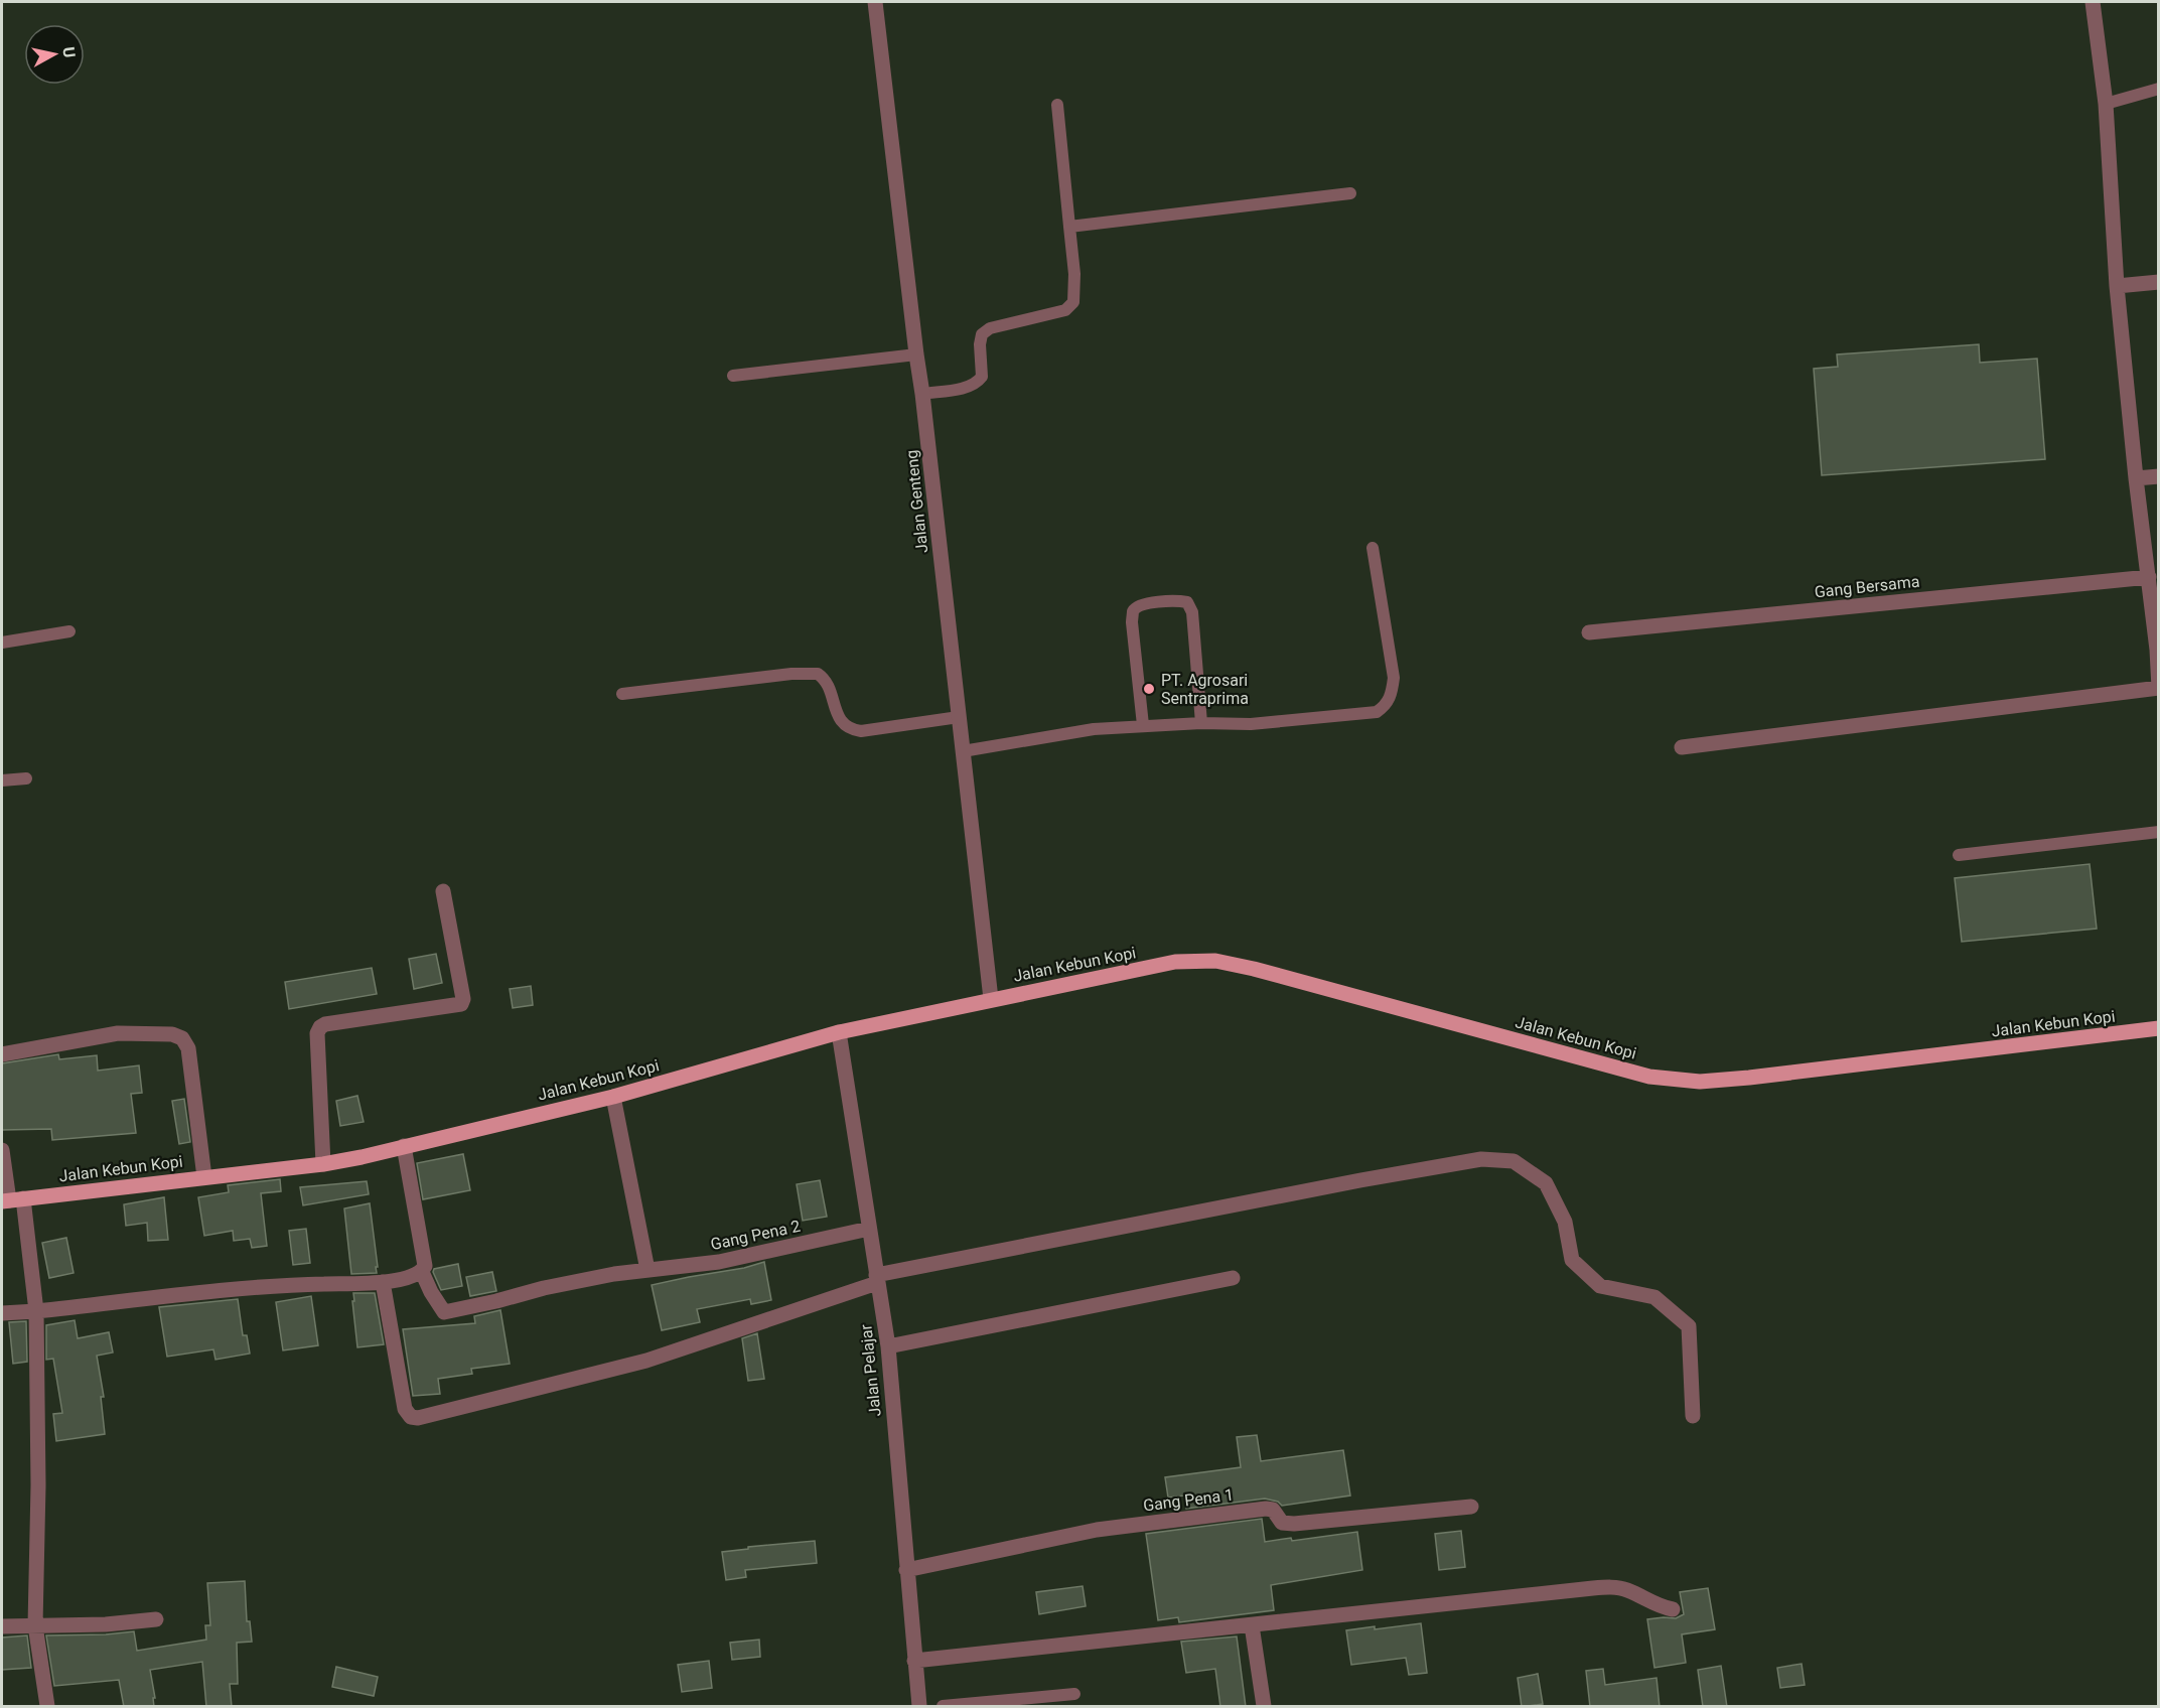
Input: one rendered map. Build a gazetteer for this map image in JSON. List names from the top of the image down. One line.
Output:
{"streets":{"main road":["Jalan Kebun Kopi"],"street":["Jalan Genteng","Gang Bersama","Gang Pena 2","Jalan Pelajar","Gang Pena 1"]},"crossings":[["Jalan Genteng","Jalan Kebun Kopi"],["Jalan Kebun Kopi","Jalan Pelajar"],["Gang Pena 2","Jalan Pelajar"],["Jalan Pelajar","Gang Pena 1"]],"places":["PT. Agrosari Sentraprima"],"north":"right"}
